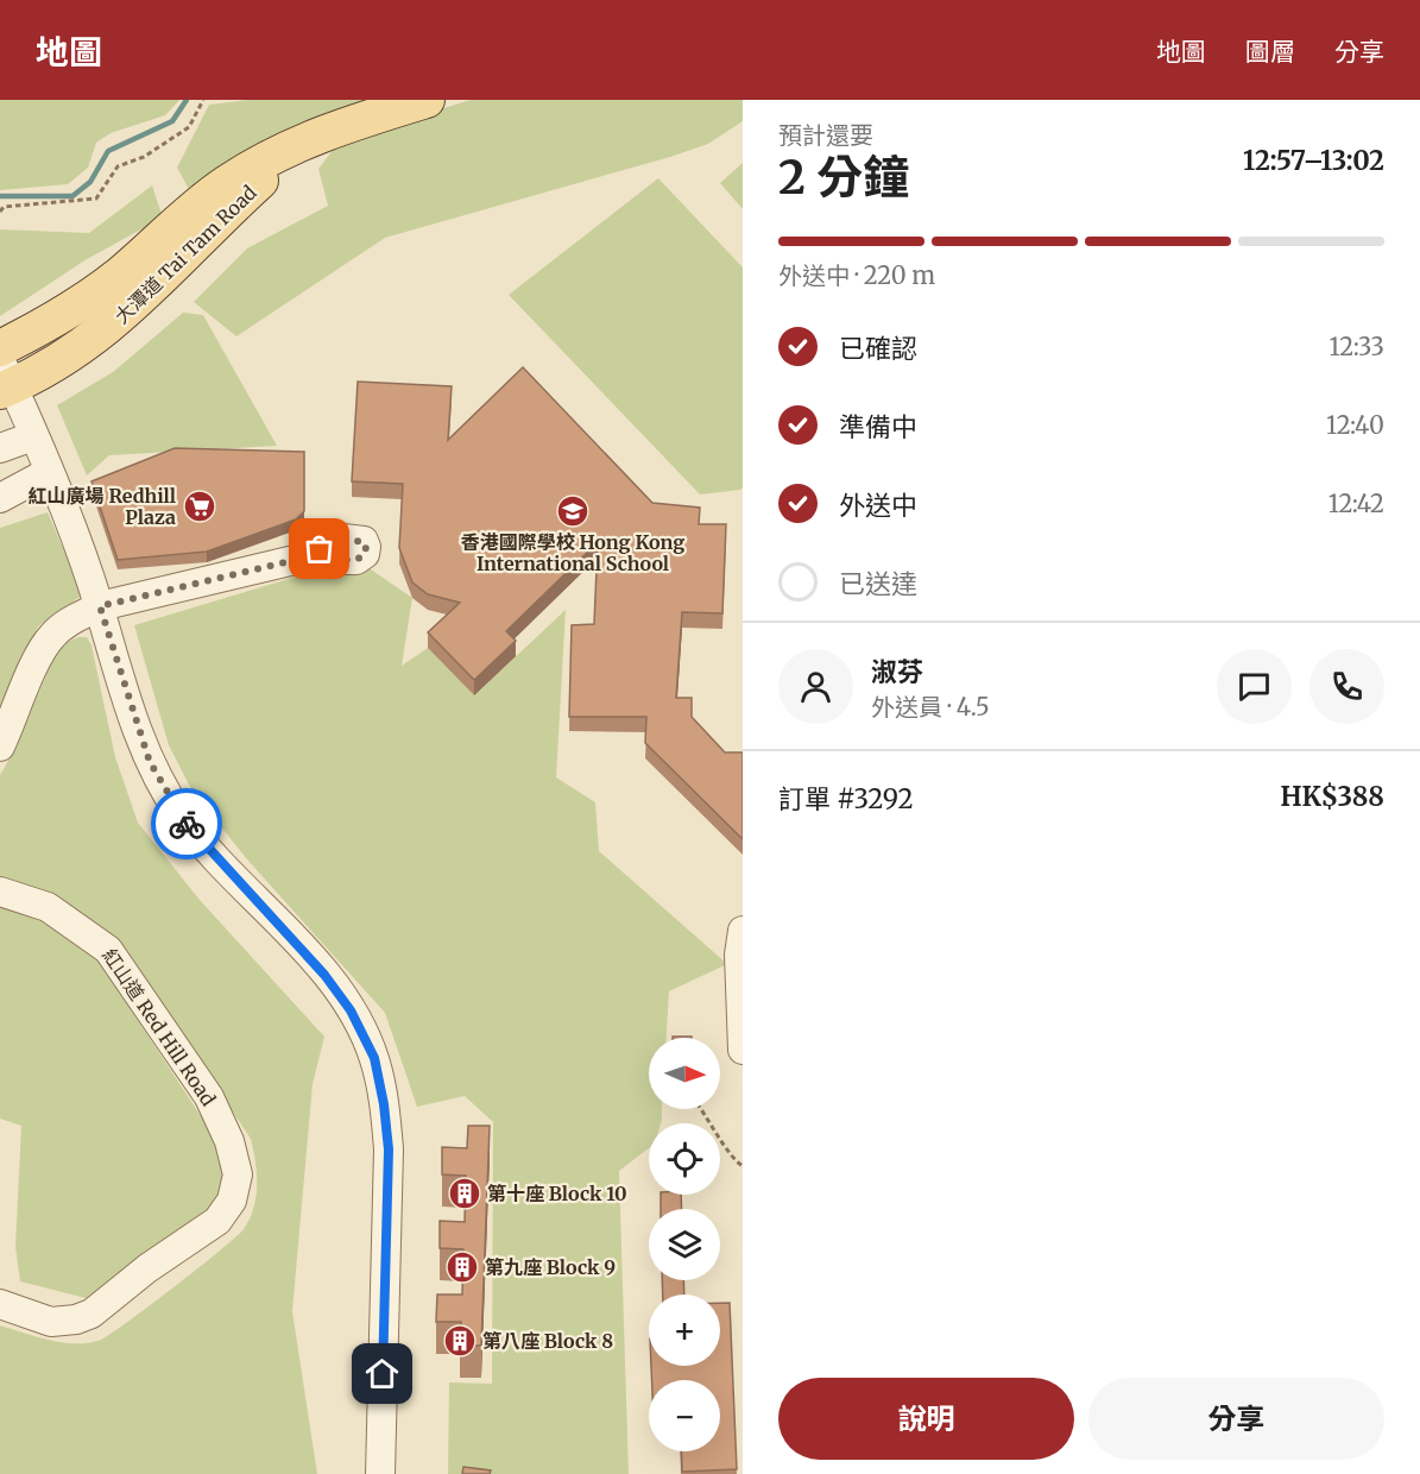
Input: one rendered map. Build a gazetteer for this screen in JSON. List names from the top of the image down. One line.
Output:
{"streets":{"main road":["大潭道 Tai Tam Road"],"street":["紅山道 Red Hill Road"]},"places":{"supermarket":["紅山廣場 Redhill Plaza"],"school or university":["香港國際學校 Hong Kong International School"],"building":["第十座 Block 10","第九座 Block 9","第八座 Block 8"]},"north":"right","page":{"header":"地圖","nav":["地圖","圖層","分享"],"heading":["2 分鐘","預計還要","12:57–13:02"],"panel":["淑芬","外送員 · 4.5","訂單 #3292","HK$388"],"bar":"外送中 · 220 m","list":[["已確認","12:33"],["準備中","12:40"],["外送中","12:42"],"已送達"],"map_buttons":["+","−"],"buttons":["說明","分享"]}}
